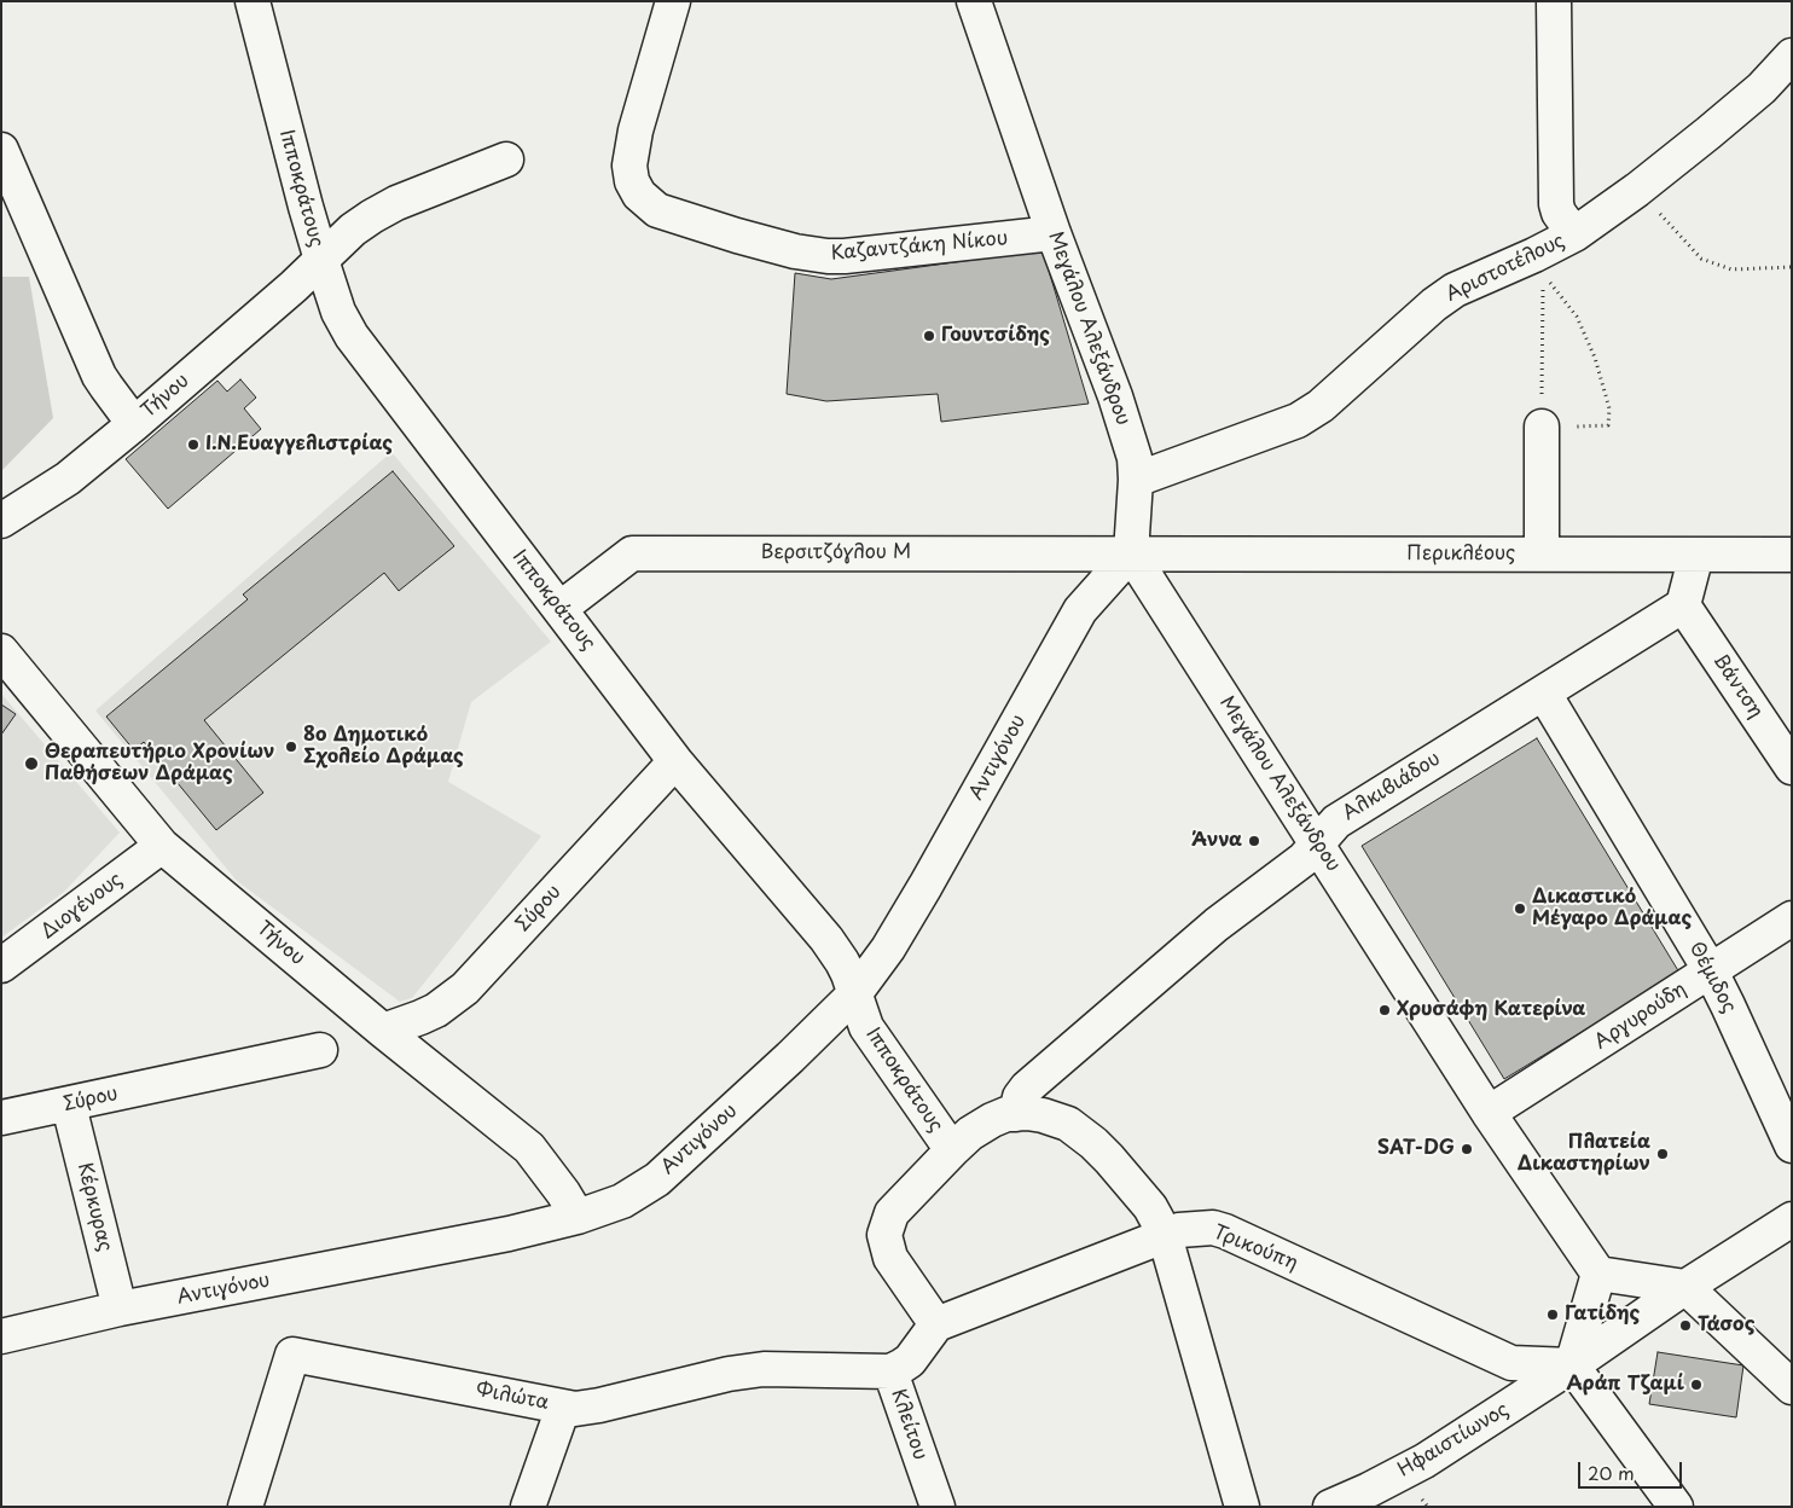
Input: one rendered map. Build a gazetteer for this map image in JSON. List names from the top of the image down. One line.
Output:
{"streets":{"street":["Ιπποκράτους","Καζαντζάκη Νίκου","Αριστοτέλους","Μεγάλου Αλεξάνδρου","Τήνου","Βερσιτζόγλου Μ","Περικλέους","Βάντση","Αντιγόνου","Αλκιβιάδου","Διογένους","Σύρου","Θέμιδος","Αργυρούδη","Κέρκυρας","Τρικούπη","Φιλώτα","Κλείτου","Ηφαιστίωνος"]},"crossings":[["Ιπποκράτους","Τήνου"],["Ιπποκράτους","Βερσιτζόγλου Μ"],["Ιπποκράτους","Αντιγόνου"],["Ιπποκράτους","Σύρου"],["Καζαντζάκη Νίκου","Μεγάλου Αλεξάνδρου"],["Αριστοτέλους","Μεγάλου Αλεξάνδρου"],["Μεγάλου Αλεξάνδρου","Βερσιτζόγλου Μ"],["Μεγάλου Αλεξάνδρου","Περικλέους"],["Μεγάλου Αλεξάνδρου","Αντιγόνου"],["Μεγάλου Αλεξάνδρου","Αλκιβιάδου"],["Μεγάλου Αλεξάνδρου","Αργυρούδη"],["Τήνου","Αντιγόνου"],["Τήνου","Διογένους"],["Τήνου","Σύρου"],["Βερσιτζόγλου Μ","Περικλέους"],["Βερσιτζόγλου Μ","Αντιγόνου"],["Περικλέους","Αντιγόνου"],["Βάντση","Αλκιβιάδου"],["Αντιγόνου","Κέρκυρας"],["Αλκιβιάδου","Θέμιδος"],["Σύρου","Κέρκυρας"],["Θέμιδος","Αργυρούδη"],["Τρικούπη","Κλείτου"],["Τρικούπη","Ηφαιστίωνος"],["Φιλώτα","Κλείτου"]],"places":["Γουντσίδης","Ι.Ν.Ευαγγελιστρίας","8ο Δημοτικό Σχολείο Δράμας","Θεραπευτήριο Χρονίων Παθήσεων Δράμας","Άννα","Δικαστικό Μέγαρο Δράμας","Χρυσάφη Κατερίνα","SAT-DG","Πλατεία Δικαστηρίων","Γατίδης","Τάσος","Αράπ Τζαμί"],"scale_bar":"20 m"}
